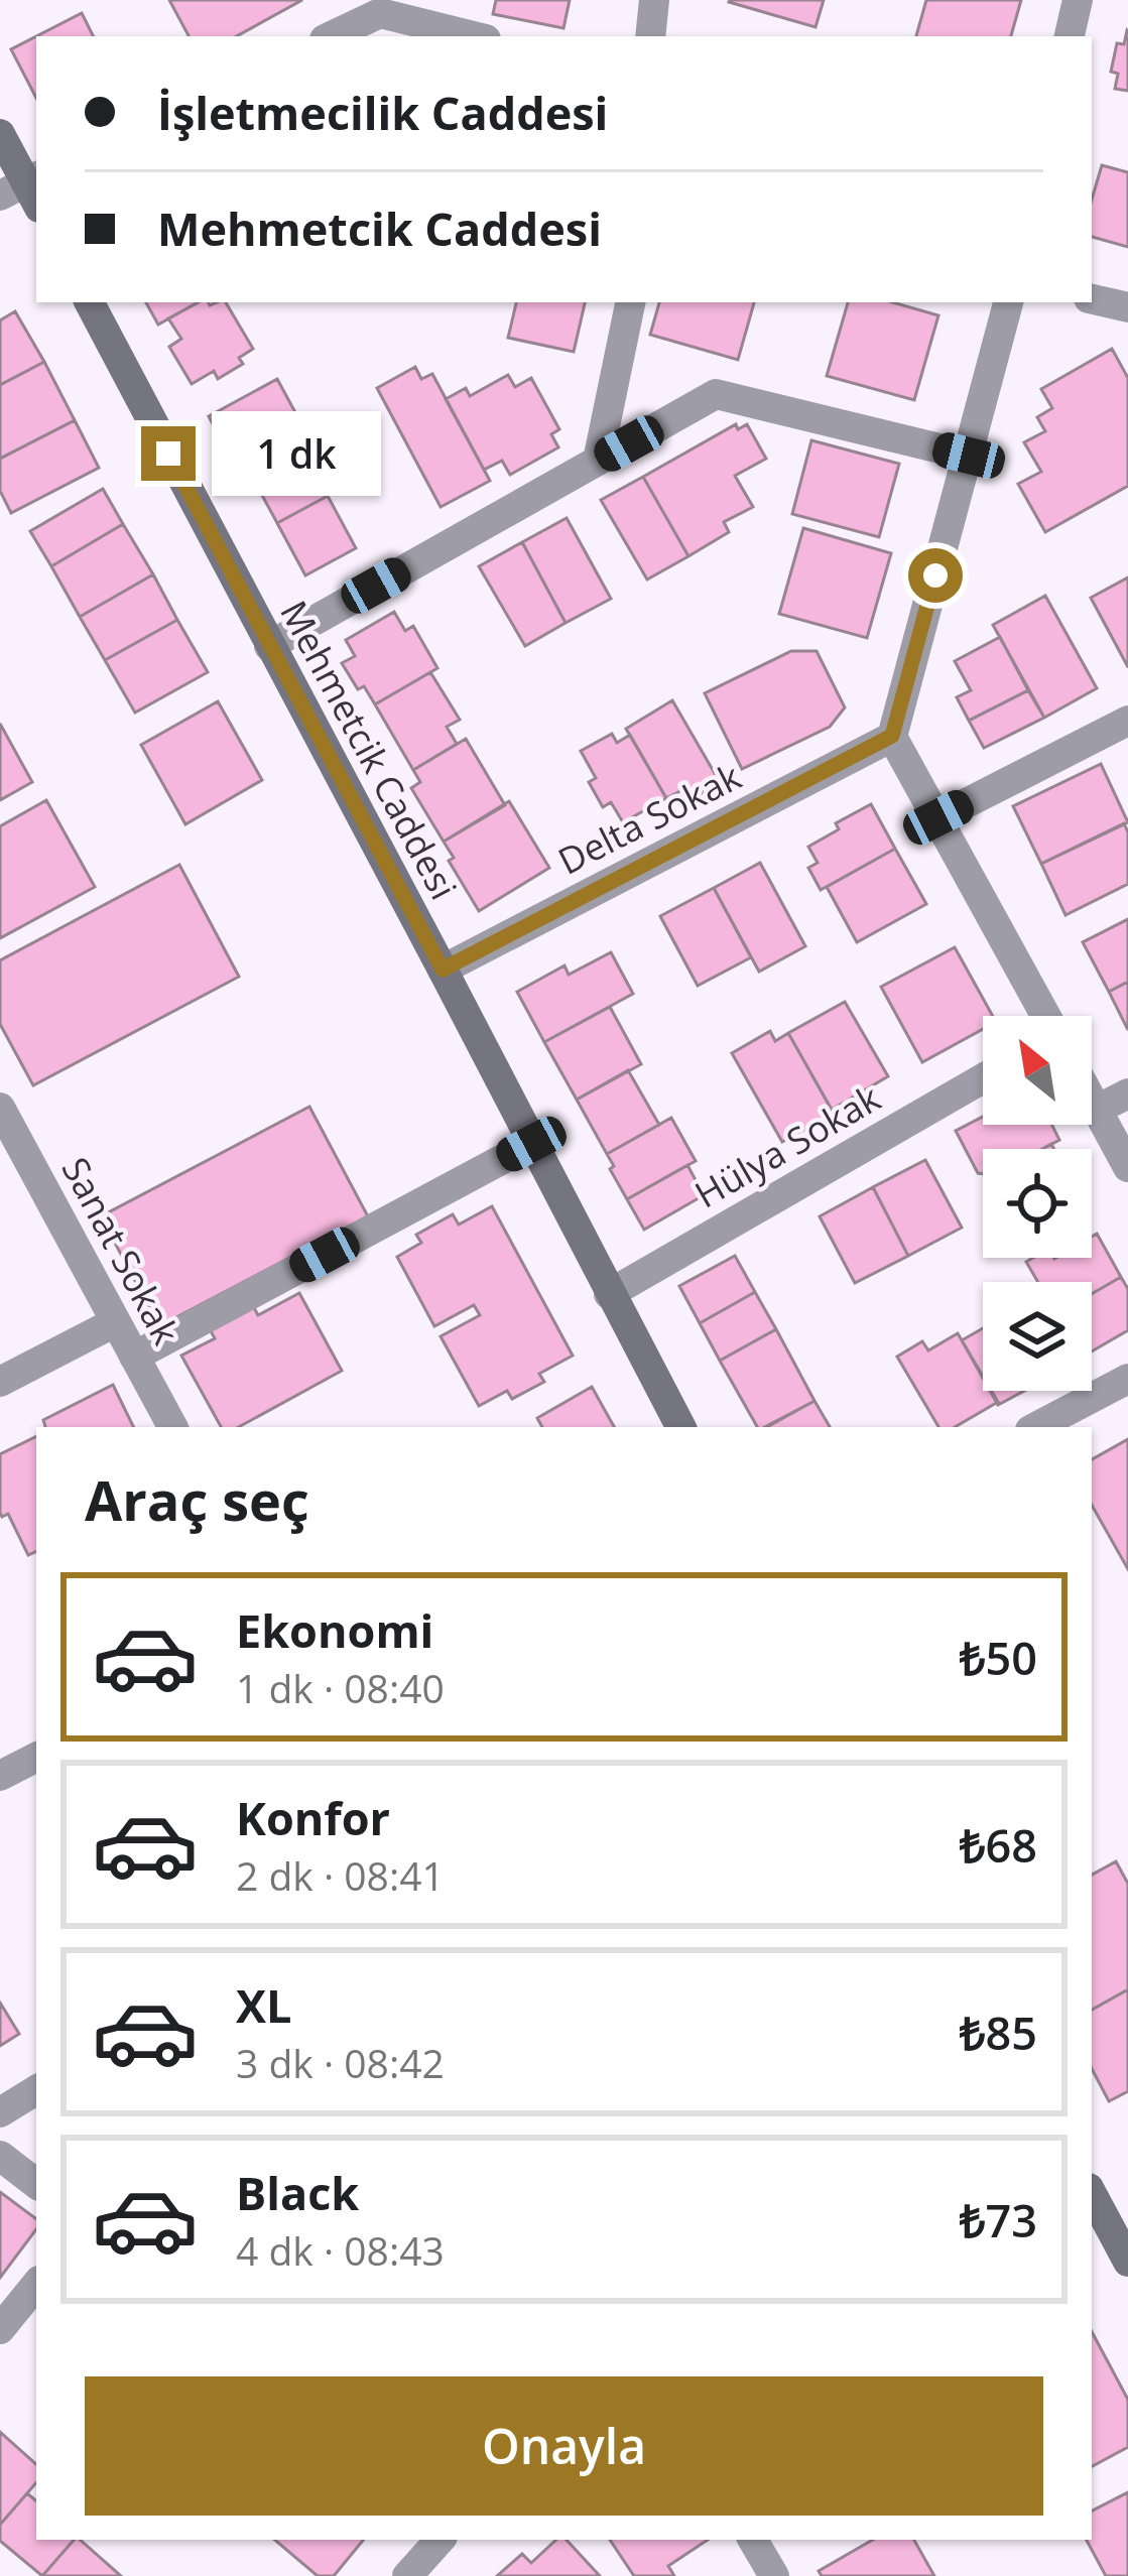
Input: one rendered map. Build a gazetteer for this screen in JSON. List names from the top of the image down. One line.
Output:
{"streets":{"main road":["Mehmetcik Caddesi"],"street":["Delta Sokak","Hülya Sokak","Sanat Sokak"]},"crossings":[["Mehmetcik Caddesi","Delta Sokak"],["Mehmetcik Caddesi","Hülya Sokak"]],"north":"top left","page":{"banner":["İşletmecilik Caddesi","Mehmetcik Caddesi"],"bubble":"1 dk","heading":"Araç seç","list":[{"name":"Ekonomi","note":"1 dk · 08:40","value":"₺50"},{"name":"Konfor","note":"2 dk · 08:41","value":"₺68"},{"name":"XL","note":"3 dk · 08:42","value":"₺85"},{"name":"Black","note":"4 dk · 08:43","value":"₺73"}],"buttons":"Onayla"}}
